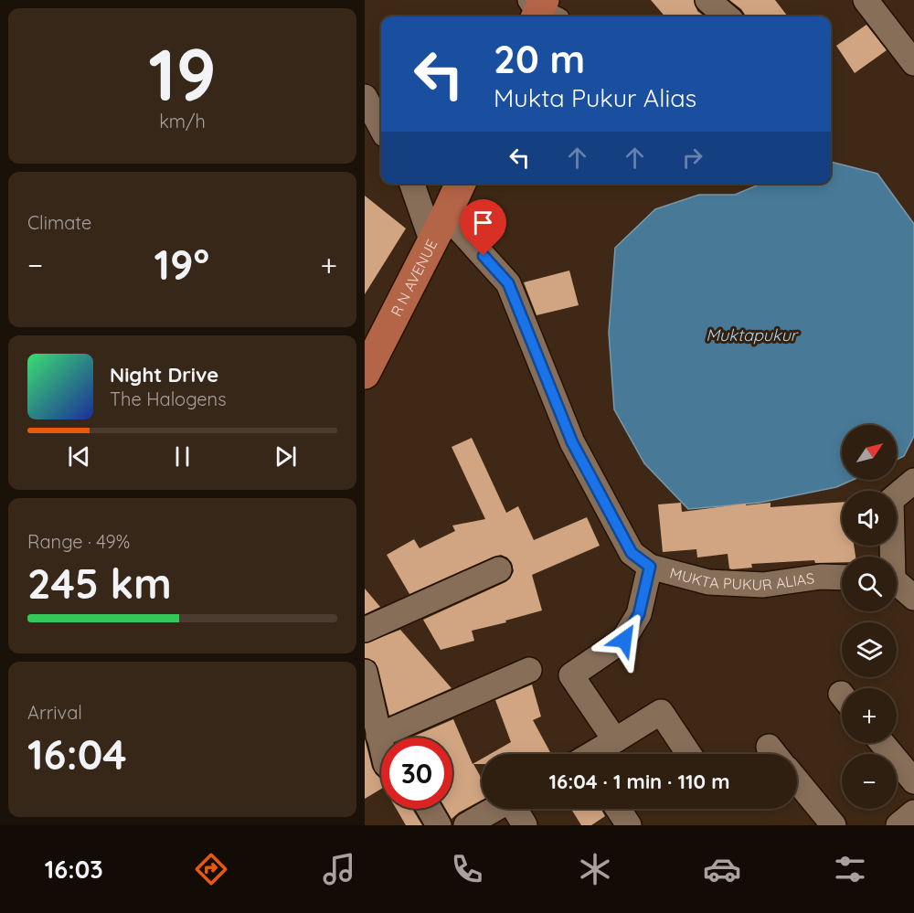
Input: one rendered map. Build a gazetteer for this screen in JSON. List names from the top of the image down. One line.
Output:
{"streets":{"main road":["R N AVENUE"],"street":["MUKTA PUKUR ALIAS"]},"crossings":[["R N AVENUE","MUKTA PUKUR ALIAS"]],"water":["Muktapukur"],"north":"top right","page":{"tile":[["19","km/h"],"Climate",["Range · 49%","245 km"],["Arrival","16:04"]],"turn":["20 m","Mukta Pukur Alias"],"heat":["−","19°","+"],"song":["Night Drive","The Halogens"],"map_buttons":["+","−"],"limit":"30","trip":"16:04 · 1 min · 110 m","tabs":"16:03"}}
